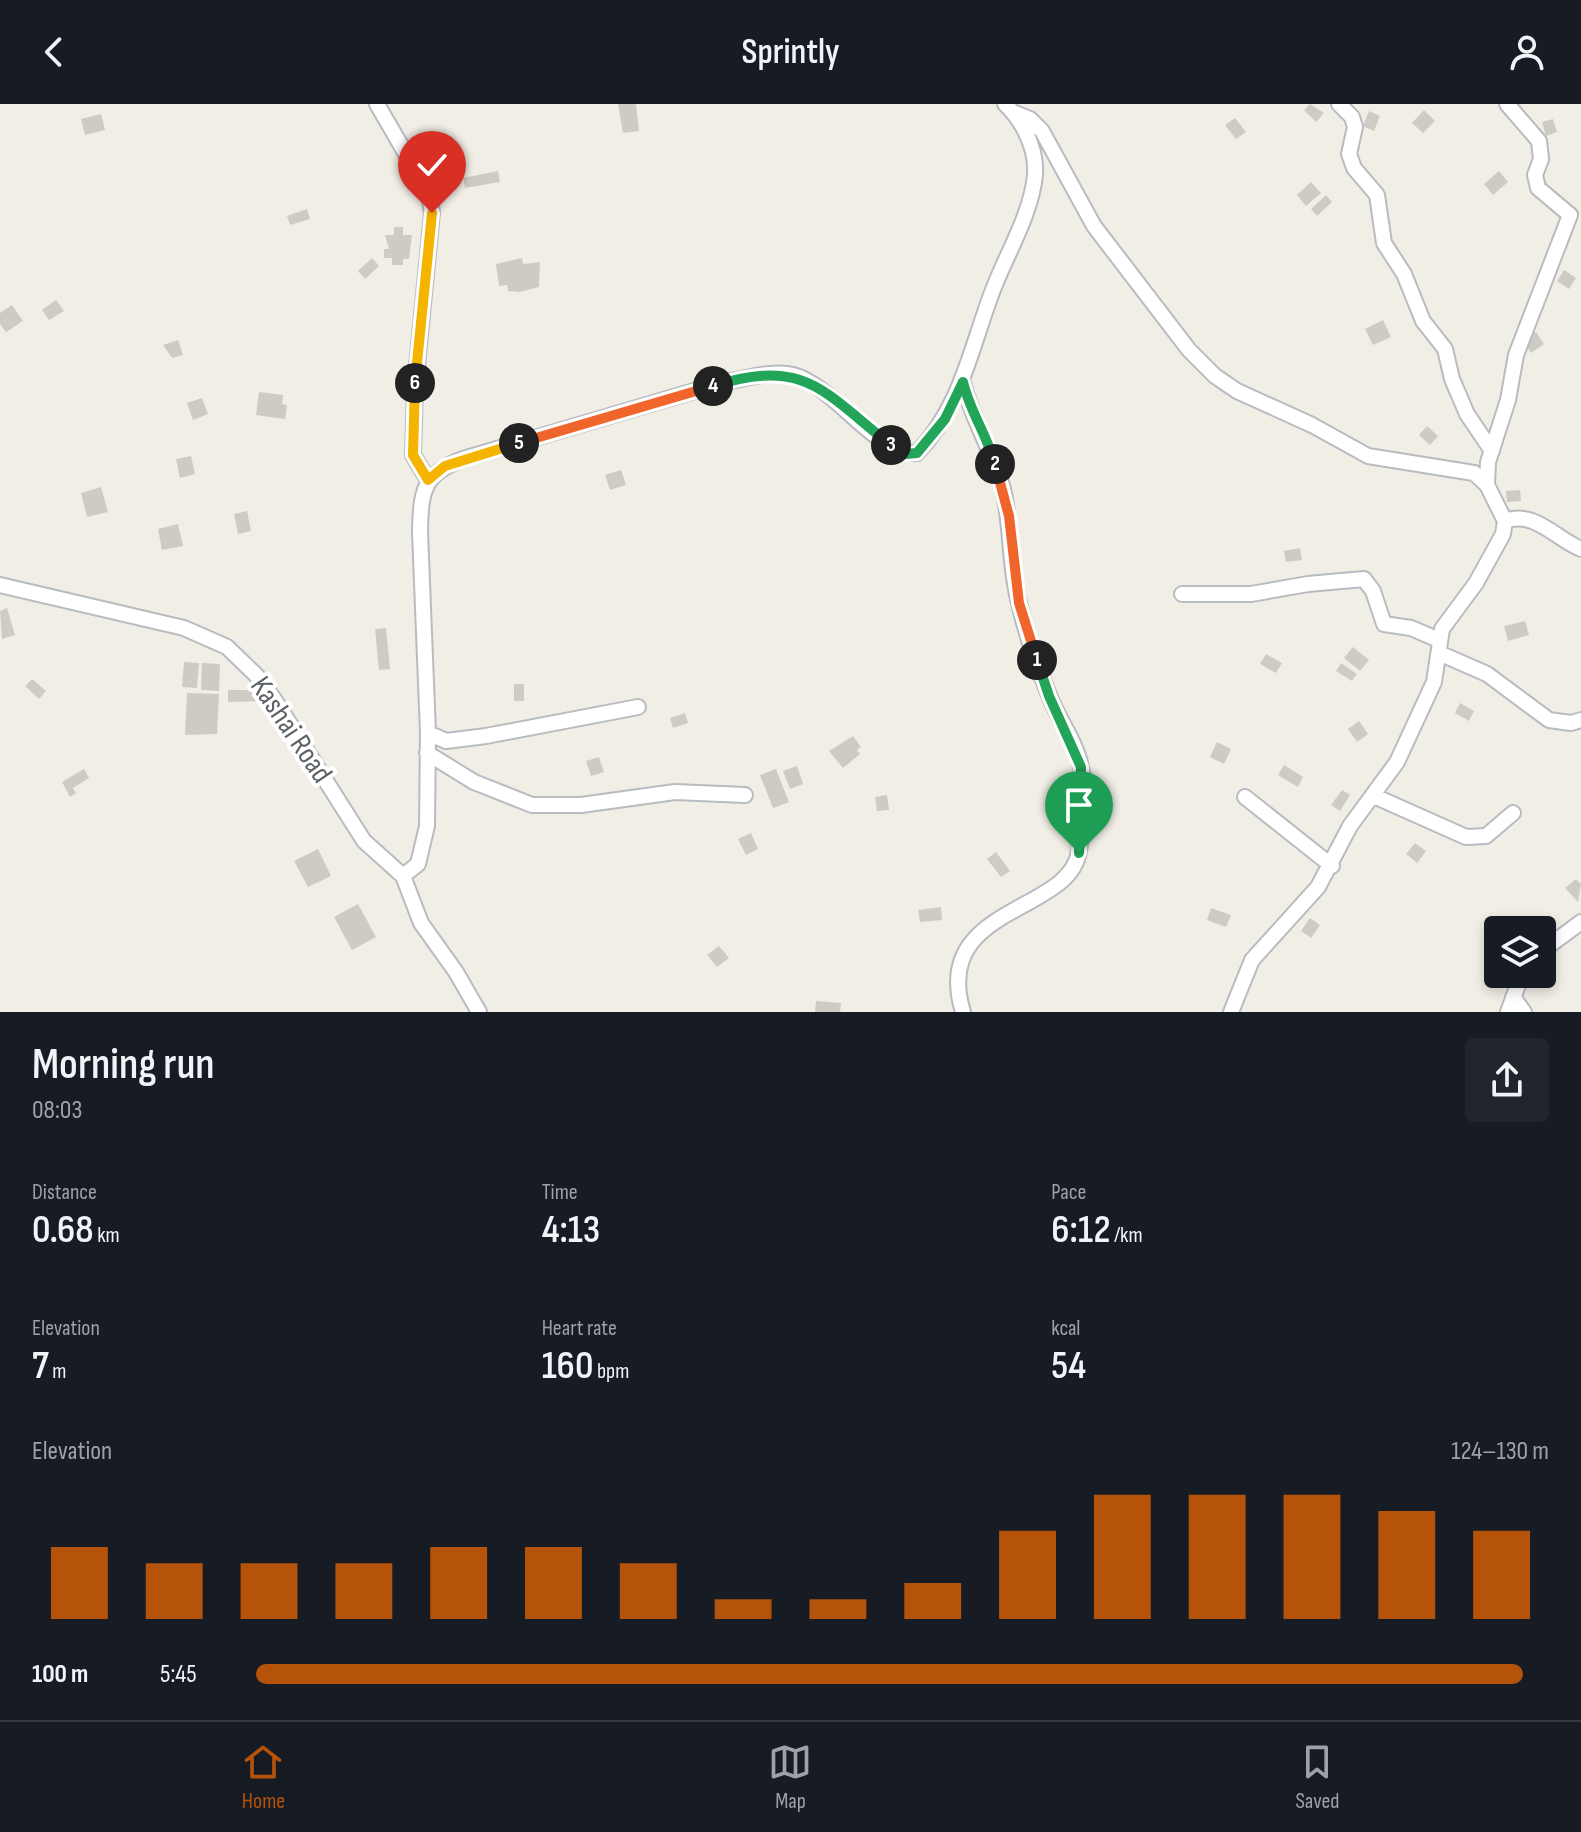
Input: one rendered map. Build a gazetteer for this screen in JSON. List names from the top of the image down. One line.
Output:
{"streets":{"street":["Kashai Road"]},"page":{"header":"Sprintly","pins":["6","4","5","3","2","1"],"heading":["Morning run","08:03"],"stats":[["Distance","0.68 km"],["Time","4:13"],["Pace","6:12 /km"],["Elevation","7 m"],["Heart rate","160 bpm"],["kcal","54"]],"chart":["Elevation","124–130 m"],"list":[{"name":"100 m","note":"5:45"}],"tabs":["Home","Map","Saved"]}}
